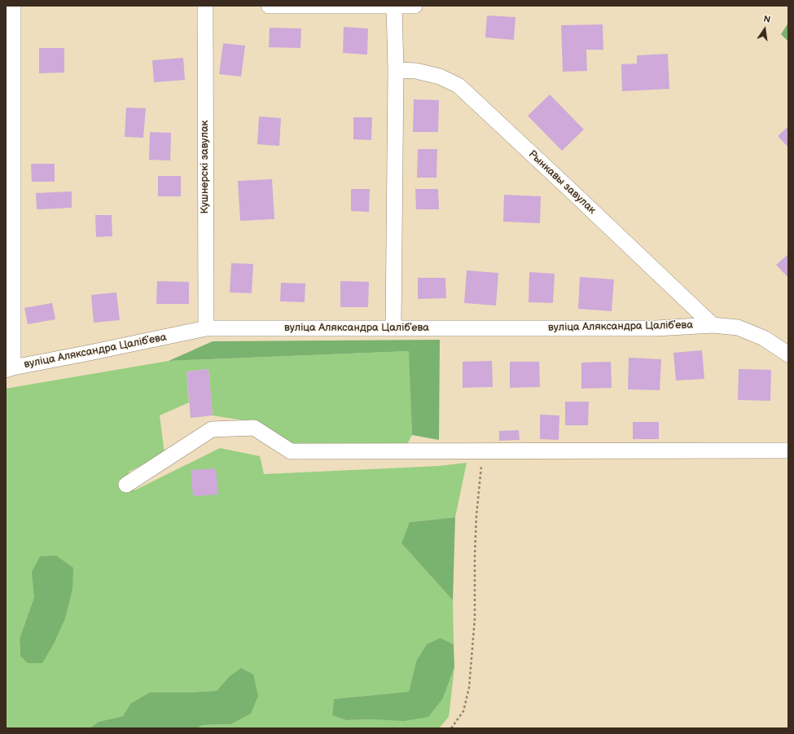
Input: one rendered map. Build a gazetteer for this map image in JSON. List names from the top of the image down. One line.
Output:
{"streets":{"street":["Кушнерскі завулак","Рынкавы завулак","вуліца Аляксандра Цалібʼева"]},"crossings":[["Кушнерскі завулак","вуліца Аляксандра Цалібʼева"],["Рынкавы завулак","вуліца Аляксандра Цалібʼева"]],"north":"top"}
